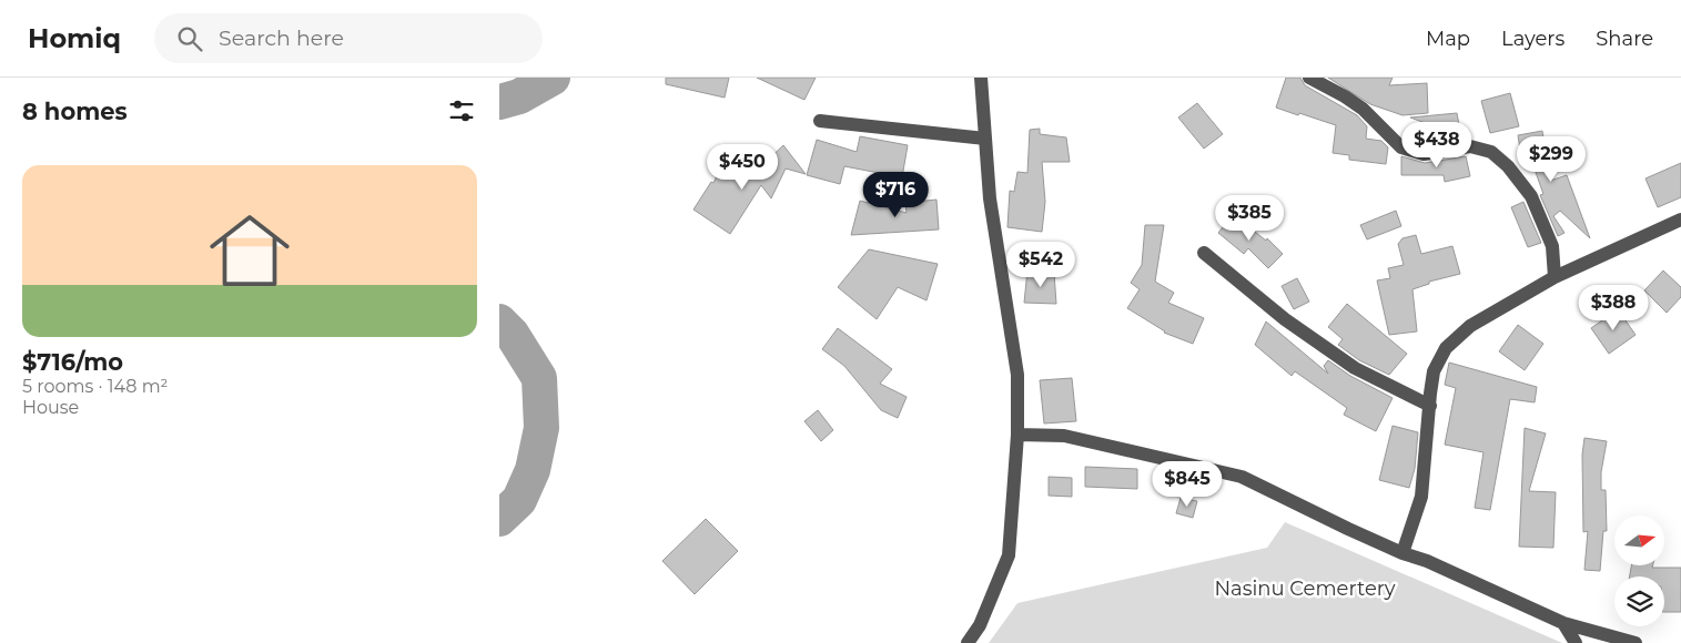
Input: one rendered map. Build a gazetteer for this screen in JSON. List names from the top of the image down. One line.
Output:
{"parks":["Nasinu Cemertery"],"north":"right","page":{"header":"Homiq","search":"Search here","nav":["Map","Layers","Share"],"heading":"8 homes","price":["$438","$299","$450","$716","$385","$542","$388","$845"],"list":[{"name":"$716/mo","note":"5 rooms · 148 m² · House"}]}}
